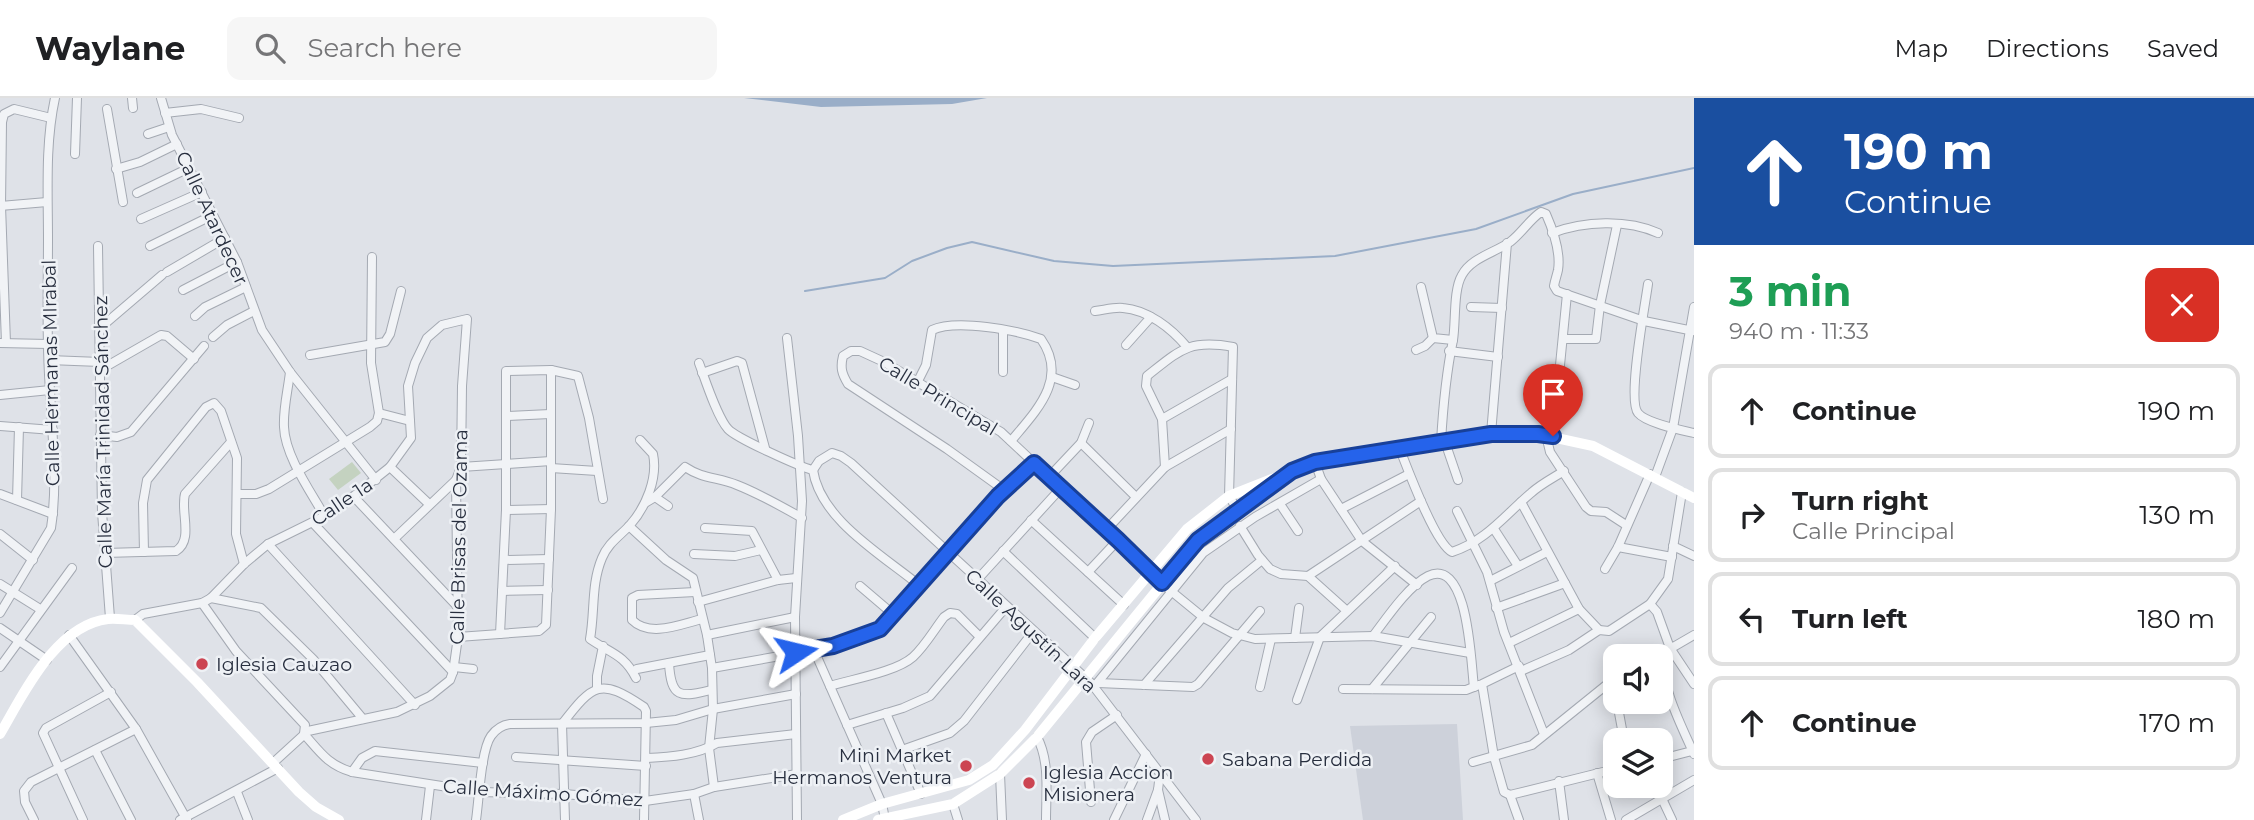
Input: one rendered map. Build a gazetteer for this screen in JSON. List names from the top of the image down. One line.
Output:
{"streets":{"street":["Calle Atardecer","Calle Hermanas MIrabal","Calle Principal","Calle María Trinidad Sánchez","Calle 1a","Calle Brisas del Ozama","Calle Agustín Lara","Calle Máximo Gómez"]},"crossings":[["Calle Atardecer","Calle 1a"],["Calle 1a","Calle Brisas del Ozama"],["Calle 1a","Calle Máximo Gómez"],["Calle Brisas del Ozama","Calle Máximo Gómez"]],"places":["Iglesia Cauzao","Sabana Perdida","Mini Market Hermanos Ventura","Iglesia Accion Misionera"],"page":{"header":"Waylane","search":"Search here","nav":["Map","Directions","Saved"],"turn":["190 m","Continue"],"heading":["3 min","940 m · 11:33"],"list":[{"name":"Continue","value":"190 m"},{"name":"Turn right","note":"Calle Principal","value":"130 m"},{"name":"Turn left","value":"180 m"},{"name":"Continue","value":"170 m"}]}}
